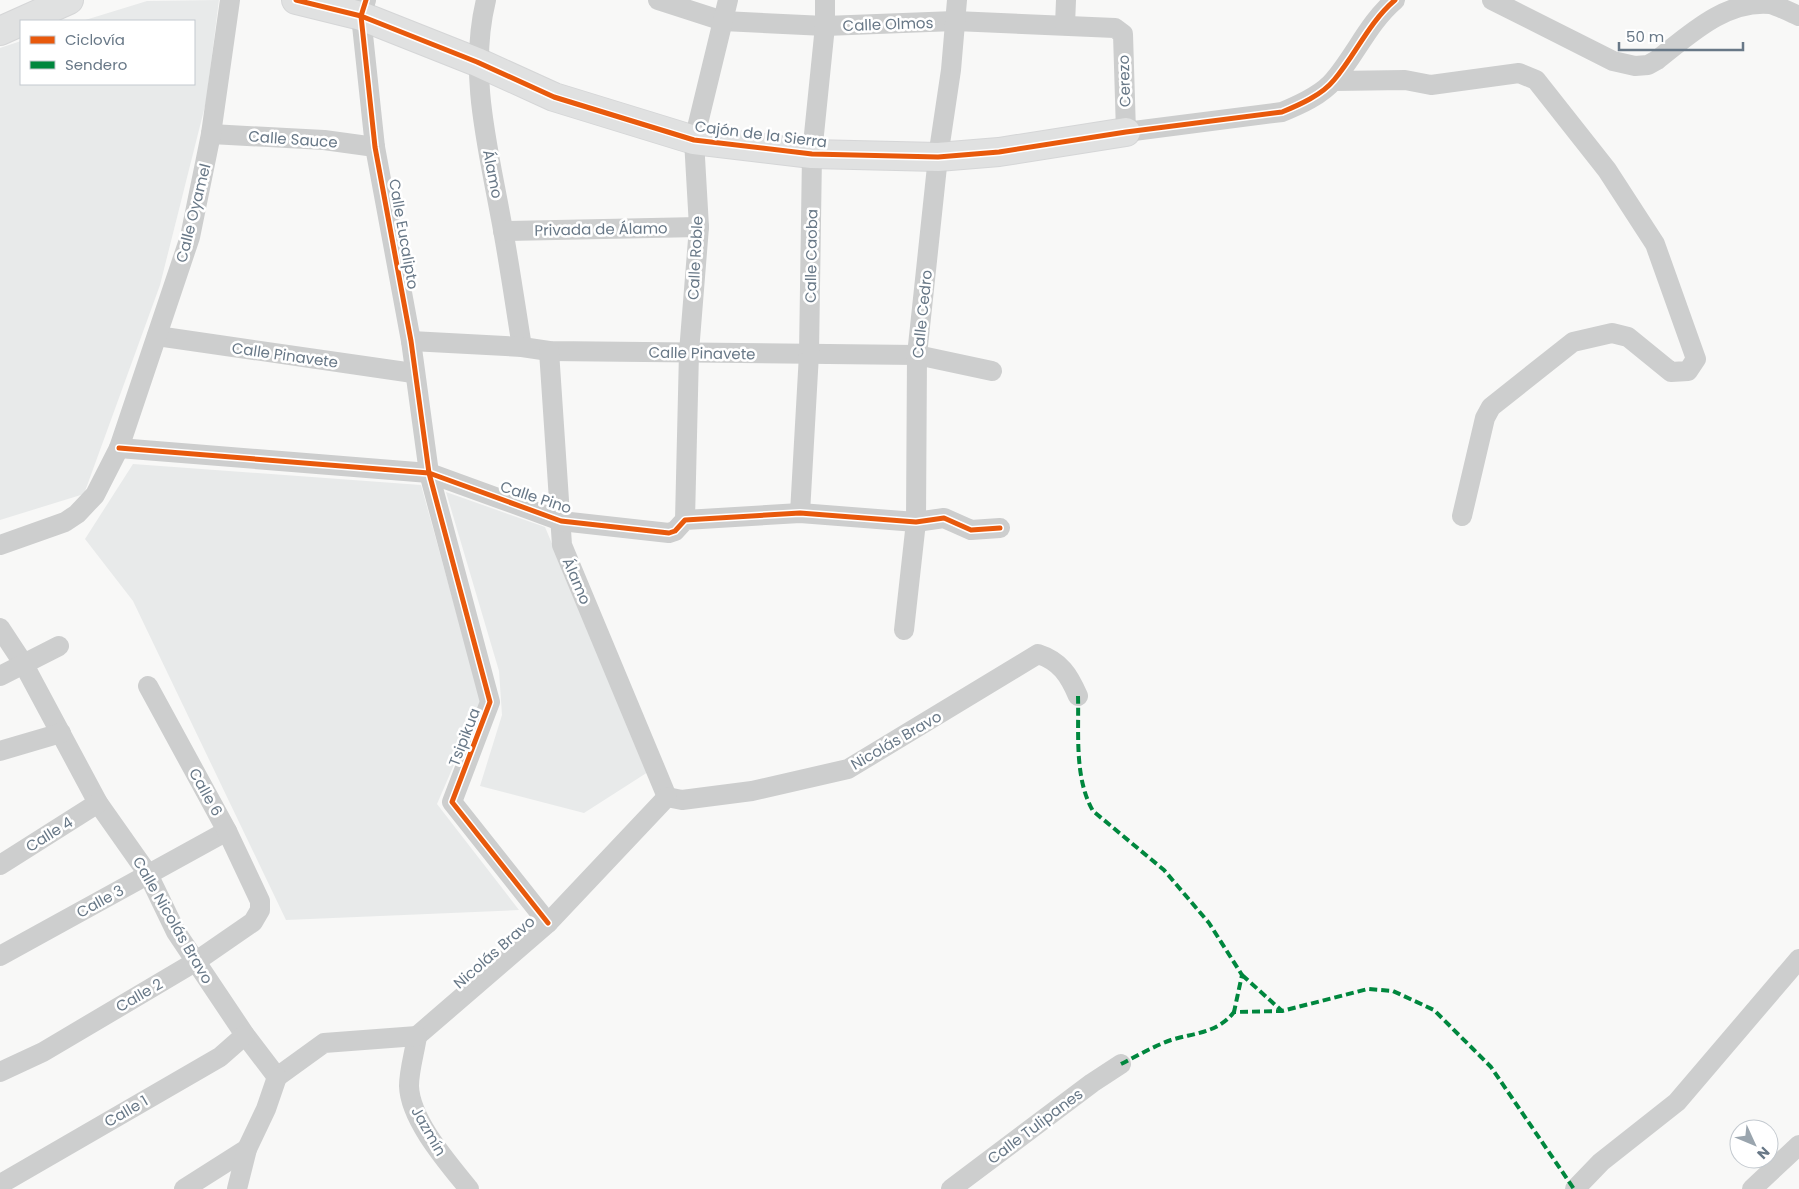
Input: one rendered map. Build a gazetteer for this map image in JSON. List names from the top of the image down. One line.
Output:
{"streets":{"street":["Calle Olmos","Cerezo","Cajón de la Sierra","Calle Sauce","Álamo","Calle Oyamel","Privada de Álamo","Calle Eucalipto","Calle Caoba","Calle Roble","Calle Cedro","Calle Pinavete","Calle Pino","Tsipikua","Nicolás Bravo","Calle 6","Calle 4","Calle 3","Calle Nicolás Bravo","Calle 2","Calle 1","Calle Tulipanes","Jazmín"]},"crossings":[["Calle Olmos","Cerezo"],["Calle Olmos","Calle Caoba"],["Calle Olmos","Calle Roble"],["Calle Olmos","Calle Cedro"],["Cerezo","Cajón de la Sierra"],["Cajón de la Sierra","Álamo"],["Cajón de la Sierra","Calle Eucalipto"],["Cajón de la Sierra","Calle Caoba"],["Cajón de la Sierra","Calle Roble"],["Cajón de la Sierra","Calle Cedro"],["Calle Sauce","Calle Oyamel"],["Calle Sauce","Calle Eucalipto"],["Álamo","Privada de Álamo"],["Álamo","Calle Pinavete"],["Álamo","Calle Pino"],["Álamo","Nicolás Bravo"],["Calle Oyamel","Calle Pinavete"],["Calle Oyamel","Calle Pino"],["Privada de Álamo","Calle Roble"],["Calle Eucalipto","Calle Pinavete"],["Calle Eucalipto","Calle Pino"],["Calle Eucalipto","Tsipikua"],["Calle Caoba","Calle Pinavete"],["Calle Caoba","Calle Pino"],["Calle Roble","Calle Pinavete"],["Calle Roble","Calle Pino"],["Calle Cedro","Calle Pinavete"],["Calle Cedro","Calle Pino"],["Calle Pino","Tsipikua"],["Tsipikua","Nicolás Bravo"],["Nicolás Bravo","Jazmín"],["Calle 6","Calle 3"],["Calle 6","Calle 2"],["Calle 4","Calle Nicolás Bravo"],["Calle 3","Calle Nicolás Bravo"],["Calle Nicolás Bravo","Calle 2"],["Calle Nicolás Bravo","Calle 1"]],"legend":["Ciclovía","Sendero"],"scale_bar":"50 m","north":"bottom right"}
